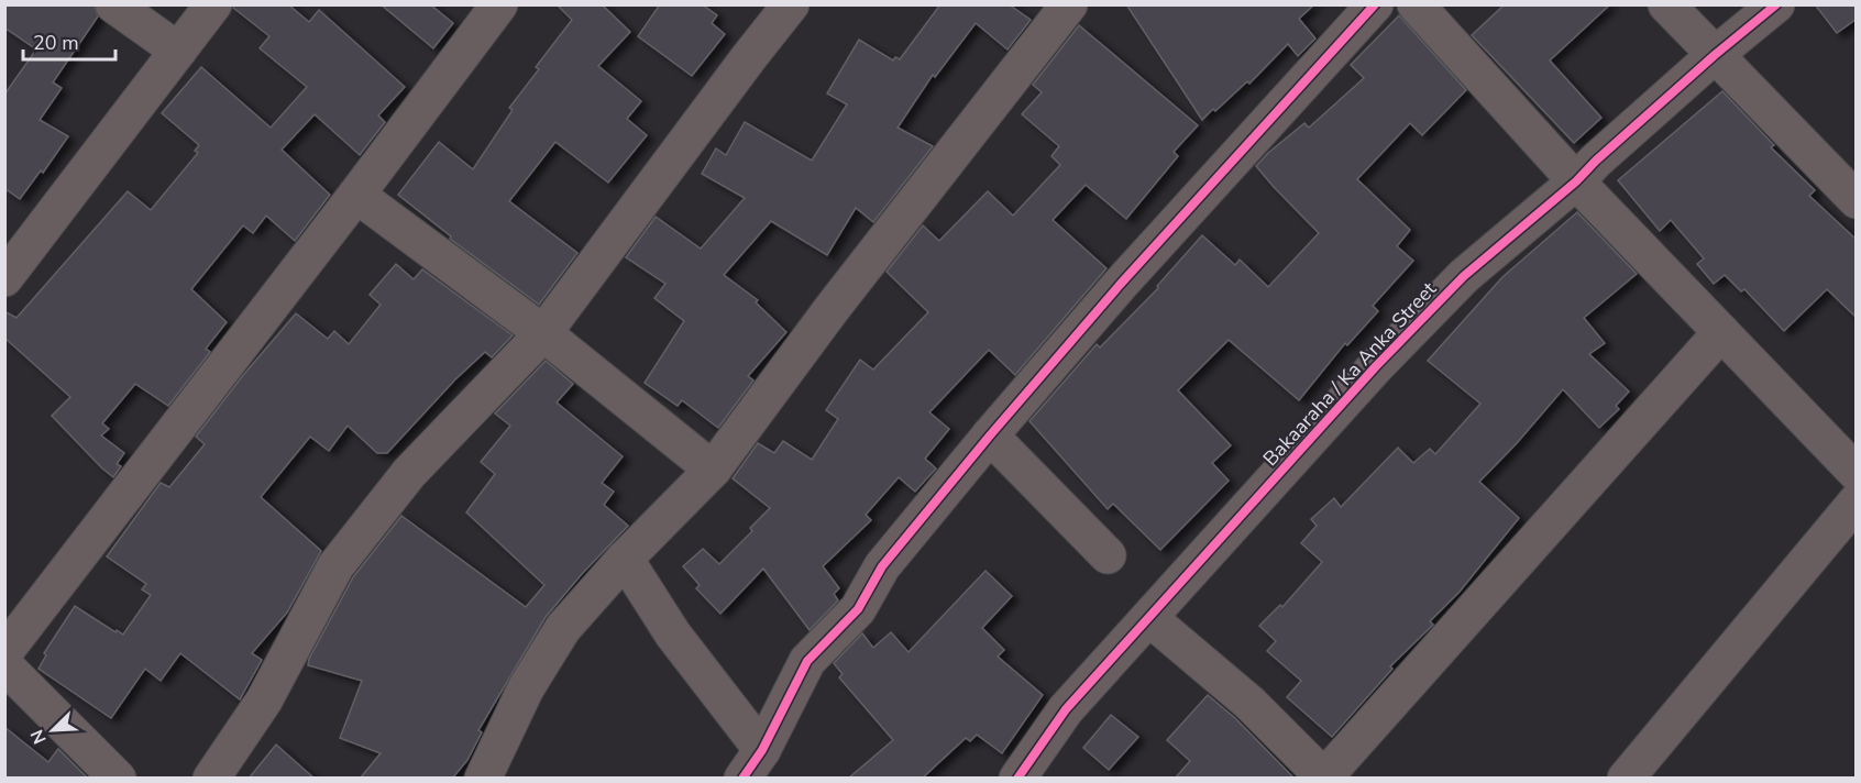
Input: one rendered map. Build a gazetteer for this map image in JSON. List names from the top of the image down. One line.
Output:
{"streets":{"street":["Bakaaraha / Ka Anka Street"]},"scale_bar":"20 m","north":"bottom left"}
